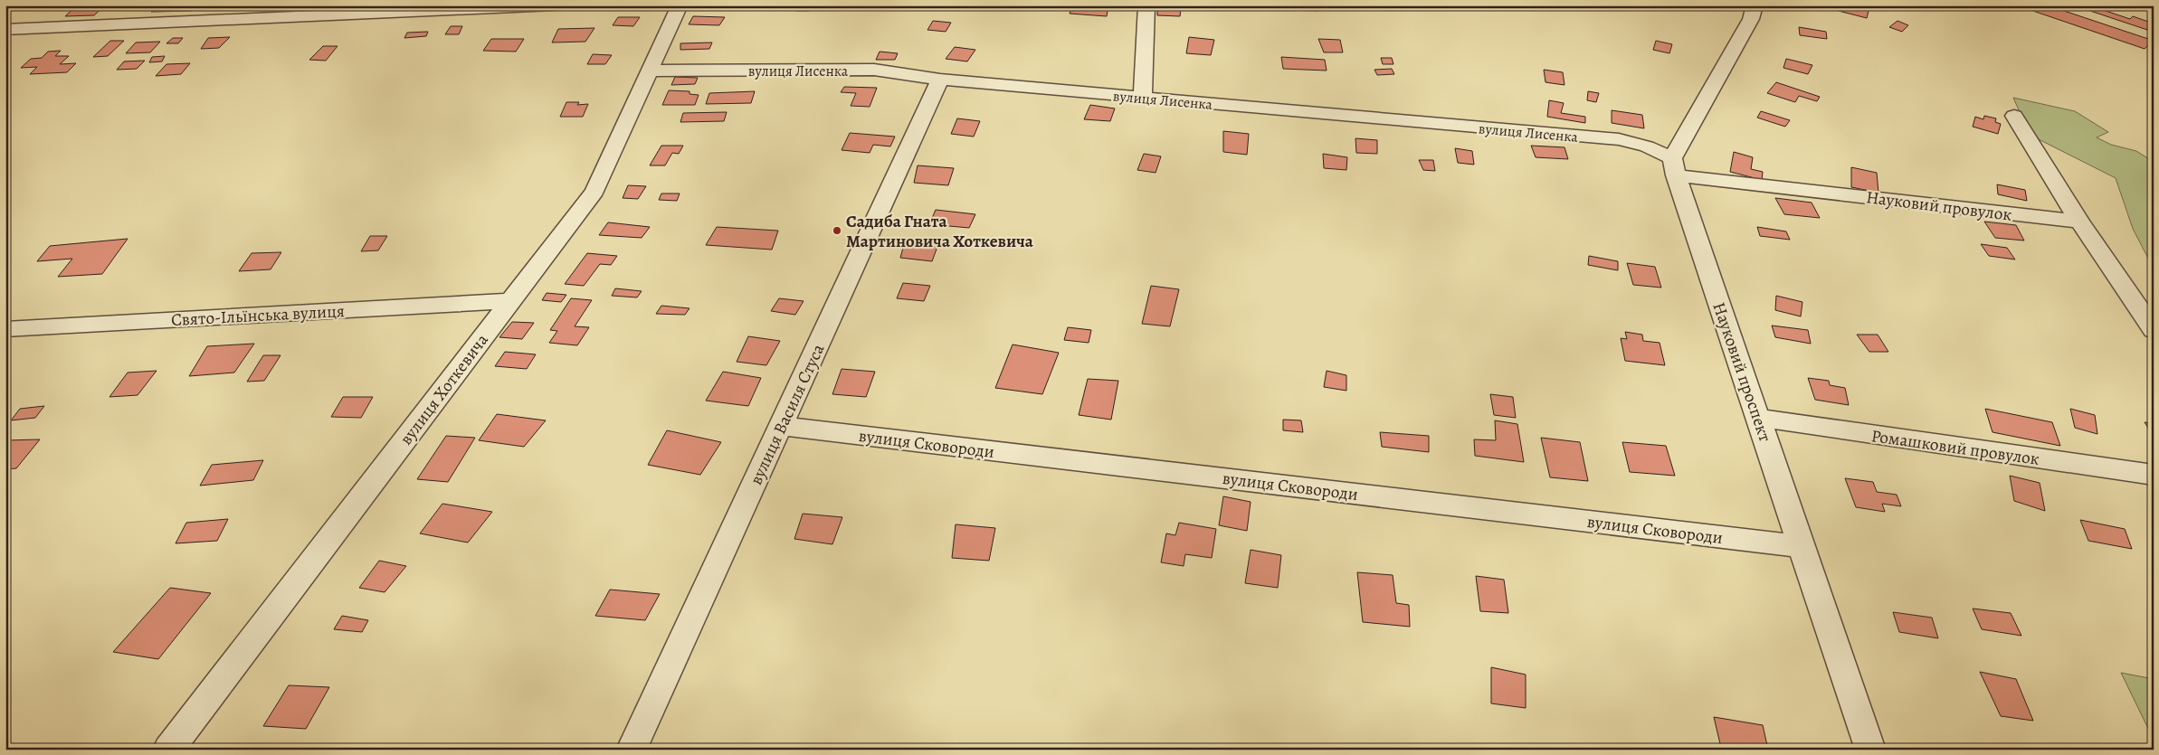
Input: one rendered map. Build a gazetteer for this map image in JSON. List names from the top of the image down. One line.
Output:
{"streets":{"street":["вулиця Лисенка","Науковий провулок","Свято-Ільїнська вулиця","Науковий проспект","вулиця Хоткевича","вулиця Василя Стуса","вулиця Сковороди","Ромашковий провулок"]},"crossings":[["вулиця Лисенка","Науковий провулок"],["вулиця Лисенка","Науковий проспект"],["вулиця Лисенка","вулиця Хоткевича"],["вулиця Лисенка","вулиця Василя Стуса"],["Науковий провулок","Науковий проспект"],["Свято-Ільїнська вулиця","вулиця Хоткевича"],["Науковий проспект","вулиця Сковороди"],["Науковий проспект","Ромашковий провулок"],["вулиця Василя Стуса","вулиця Сковороди"]],"places":["Садиба Гната Мартиновича Хоткевича"]}
